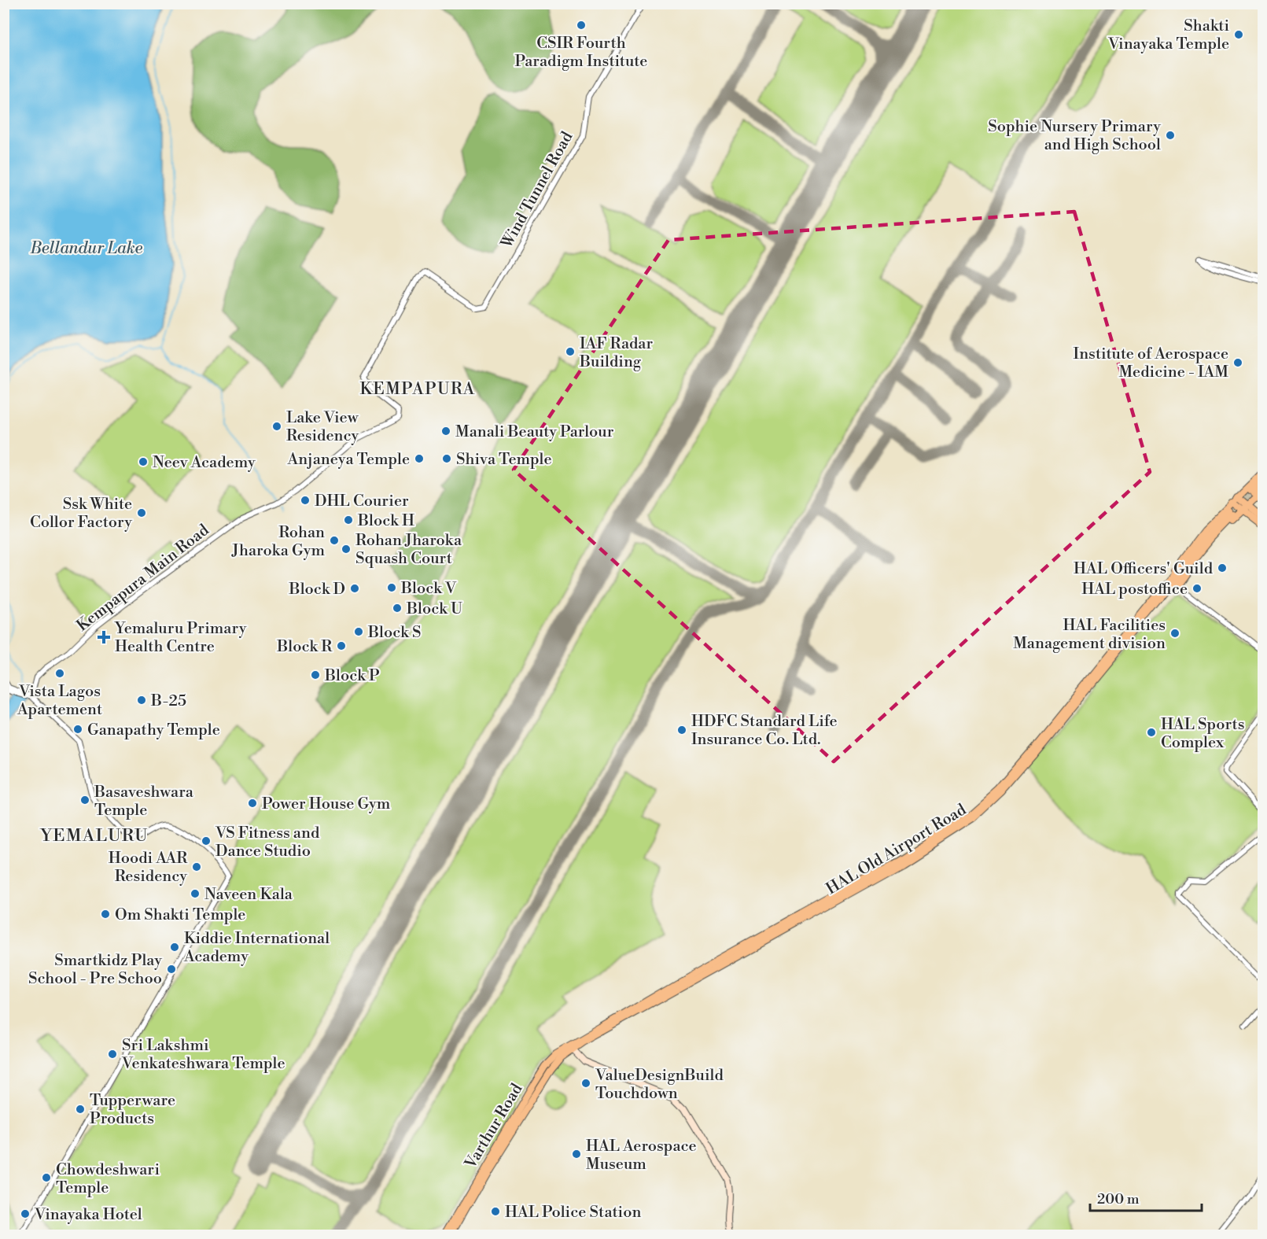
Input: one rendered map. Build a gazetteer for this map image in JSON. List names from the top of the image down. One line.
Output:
{"streets":{"main road":["HAL Old Airport Road","Varthur Road"],"street":["Wind Tunnel Road","Kempapura Main Road"]},"crossings":[["Wind Tunnel Road","Kempapura Main Road"],["HAL Old Airport Road","Varthur Road"]],"districts":["KEMPAPURA","YEMALURU"],"water":["Bellandur Lake"],"places":{"other":["CSIR Fourth Paradigm Institute","Shakti Vinayaka Temple","Sophie Nursery Primary and High School","IAF Radar Building","Institute of Aerospace Medicine - IAM","Lake View Residency","Manali Beauty Parlour","Anjaneya Temple","Shiva Temple","Neev Academy","DHL Courier","Ssk White Collor Factory","Block H","Rohan Jharoka Gym","Rohan Jharoka Squash Court","HAL Officers' Guild","Block V","Block D","HAL postoffice","Block U","Block S","HAL Facilities Management division","Block R","Vista Lagos Apartement","Block P","B-25","Ganapathy Temple","HDFC Standard Life Insurance Co. Ltd.","HAL Sports Complex","Basaveshwara Temple","Power House Gym","VS Fitness and Dance Studio","Hoodi AAR Residency","Naveen Kala","Om Shakti Temple","Kiddie International Academy","Smartkidz Play School - Pre Schoo","Sri Lakshmi Venkateshwara Temple","ValueDesignBuild Touchdown","Tupperware Products","HAL Aerospace Museum","Chowdeshwari Temple","HAL Police Station","Vinayaka Hotel"],"health":["Yemaluru Primary Health Centre"]},"scale_bar":"200 m"}
